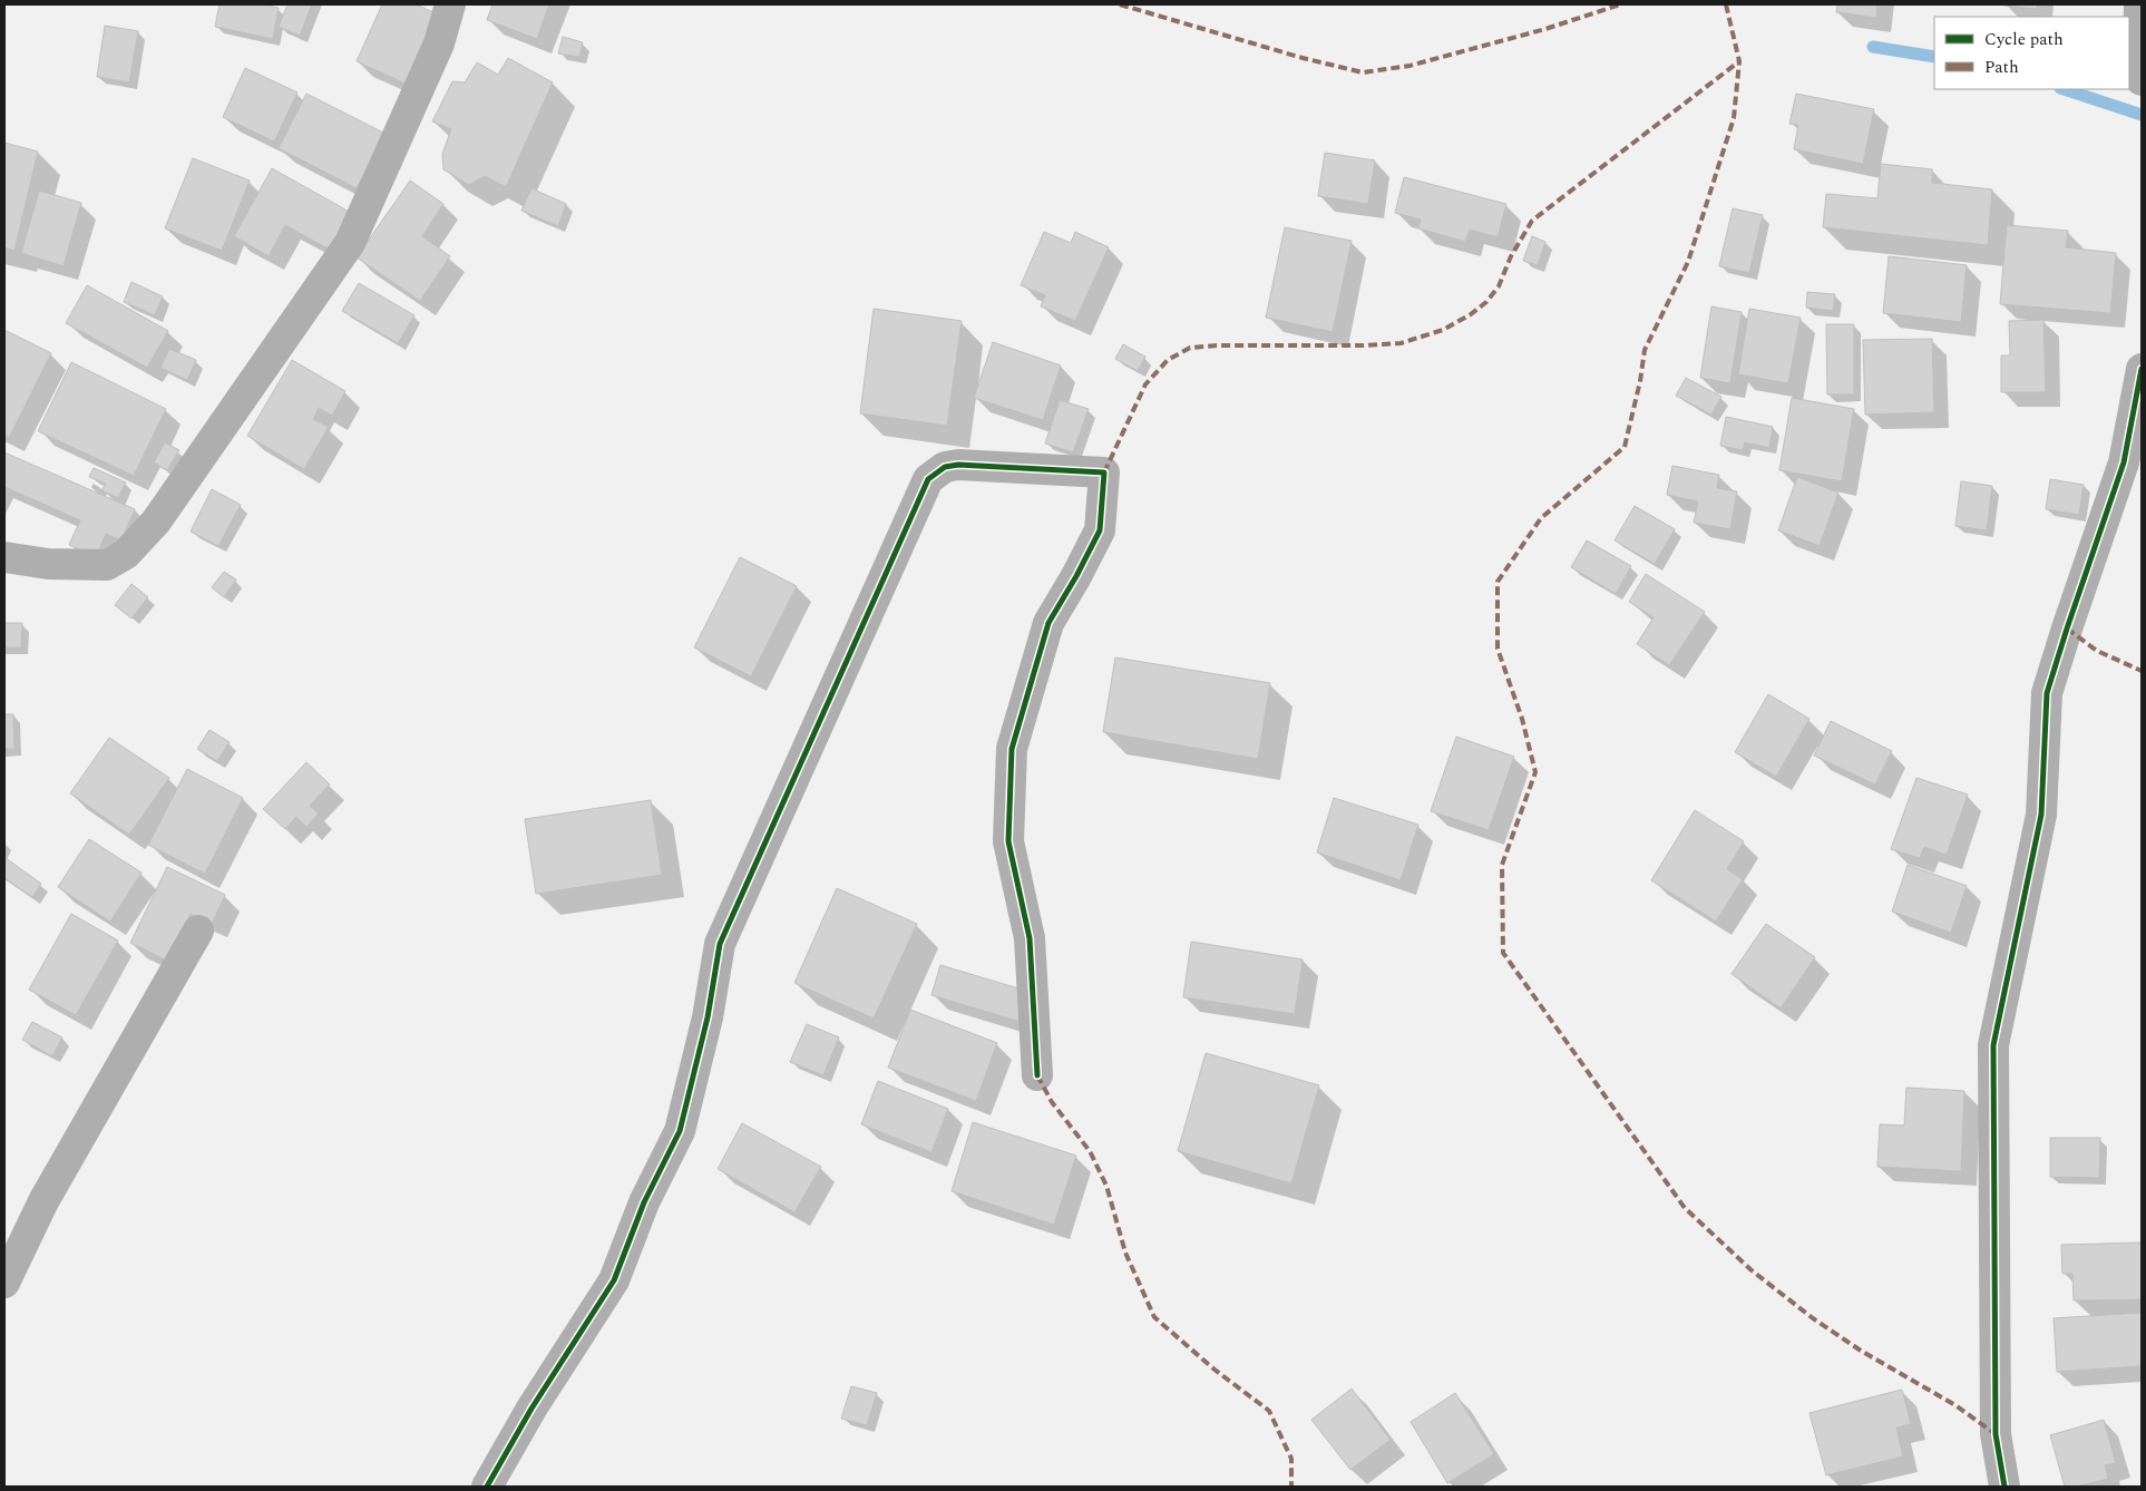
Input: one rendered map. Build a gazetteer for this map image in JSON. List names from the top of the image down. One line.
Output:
{"legend":["Cycle path","Path"]}
